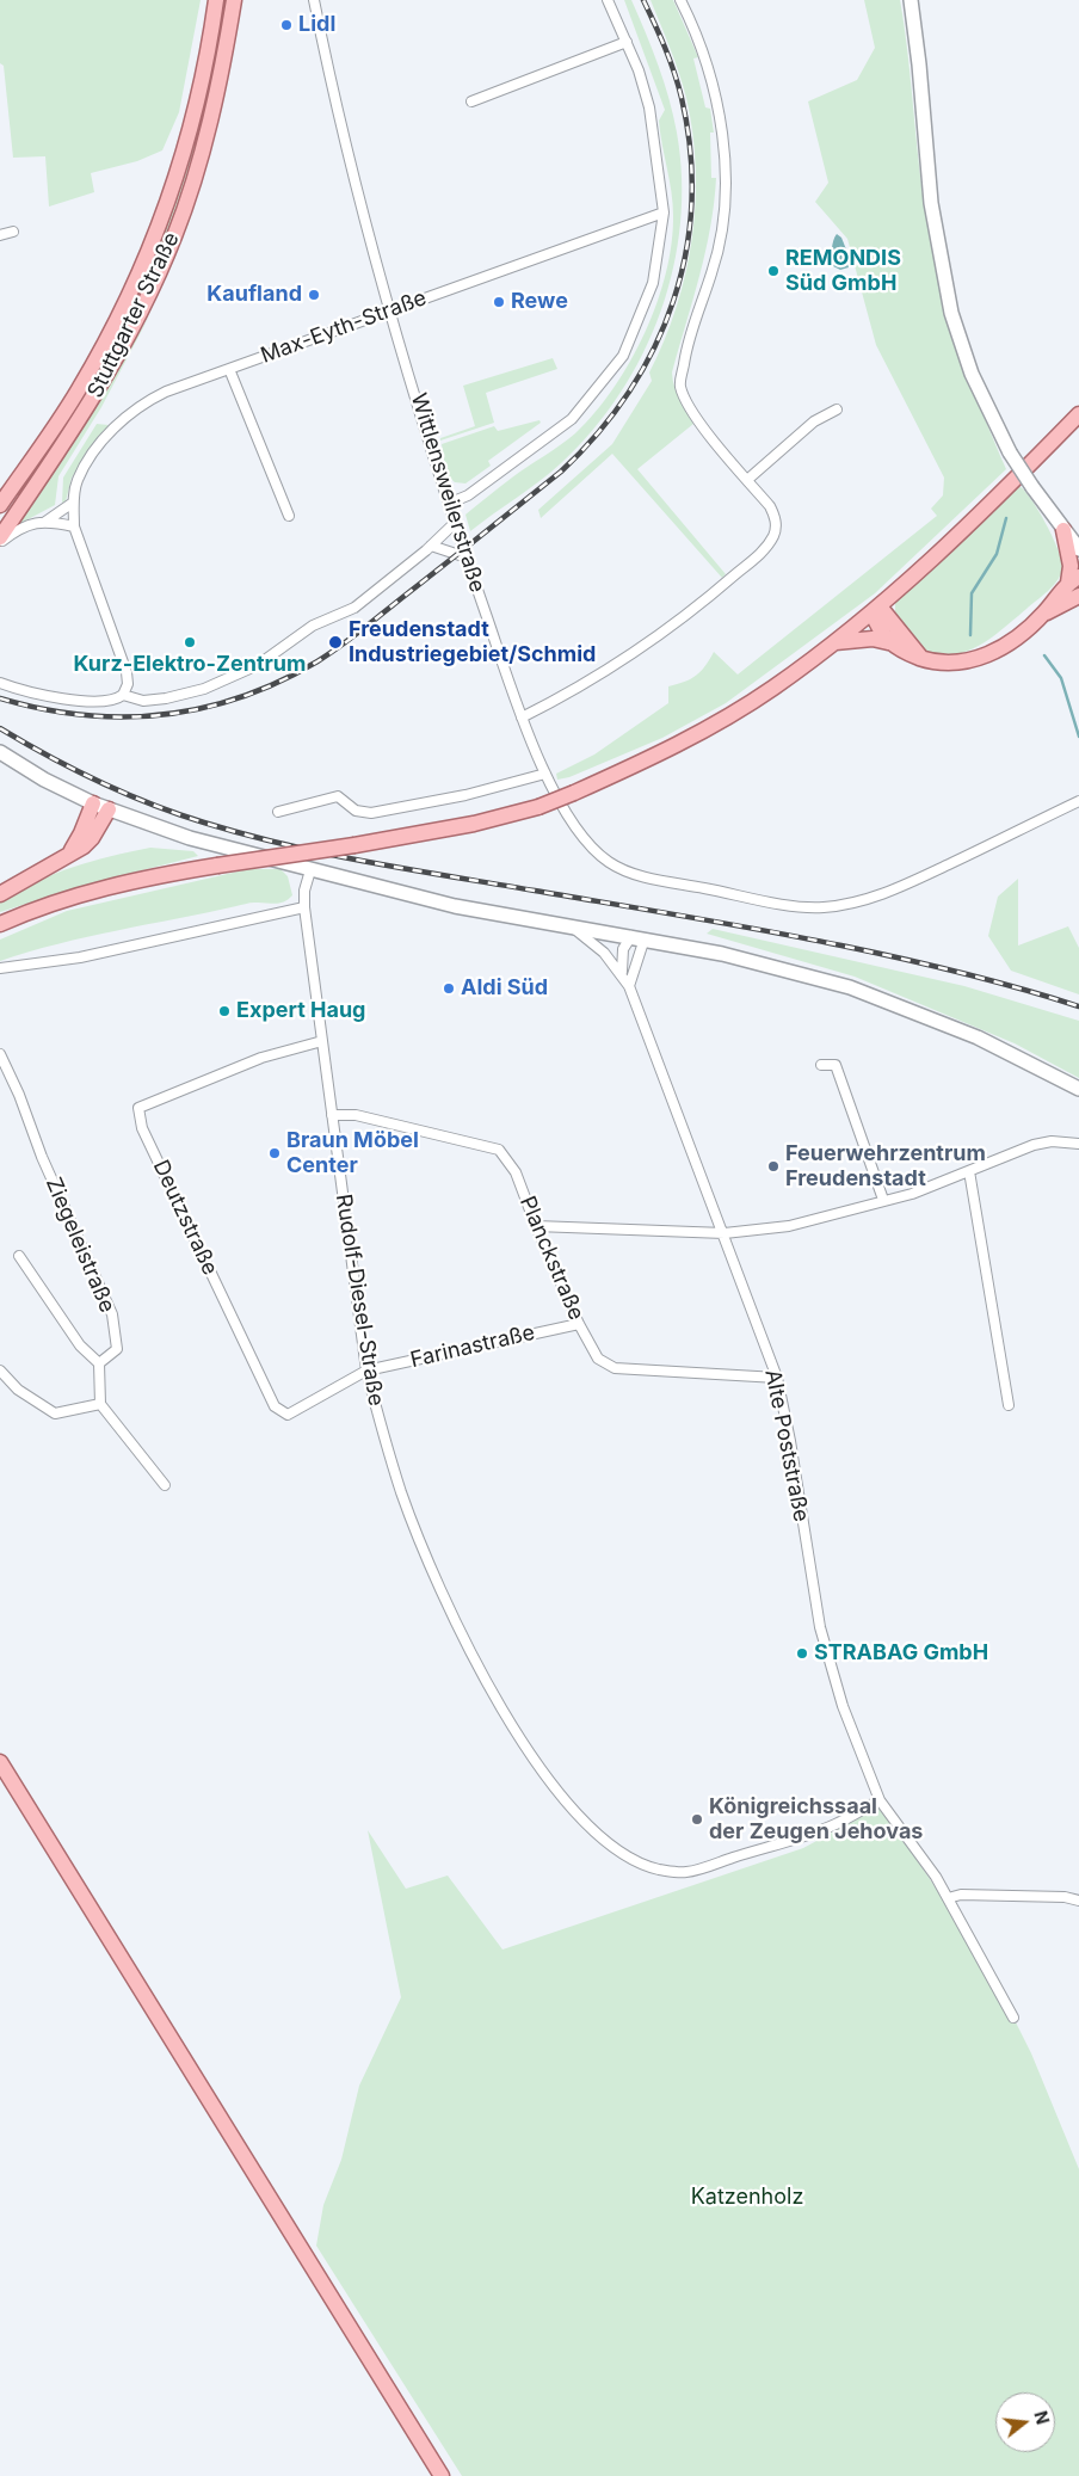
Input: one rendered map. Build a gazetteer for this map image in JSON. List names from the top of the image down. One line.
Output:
{"streets":{"main road":["Stuttgarter Straße"],"street":["Max-Eyth-Straße","Wittlensweilerstraße","Deutzstraße","Ziegeleistraße","Planckstraße","Rudolf-Diesel-Straße","Farinastraße","Alte Poststraße"]},"crossings":[["Max-Eyth-Straße","Wittlensweilerstraße"],["Deutzstraße","Rudolf-Diesel-Straße"],["Deutzstraße","Farinastraße"],["Planckstraße","Rudolf-Diesel-Straße"],["Planckstraße","Farinastraße"],["Planckstraße","Alte Poststraße"],["Rudolf-Diesel-Straße","Farinastraße"],["Rudolf-Diesel-Straße","Alte Poststraße"]],"parks":["Katzenholz"],"places":["Lidl","REMONDIS Süd GmbH","Kaufland","Rewe","Kurz-Elektro-Zentrum","Freudenstadt Industriegebiet/Schmid","Aldi Süd","Expert Haug","Braun Möbel Center","Feuerwehrzentrum Freudenstadt","STRABAG GmbH","Königreichssaal der Zeugen Jehovas"],"north":"right"}
